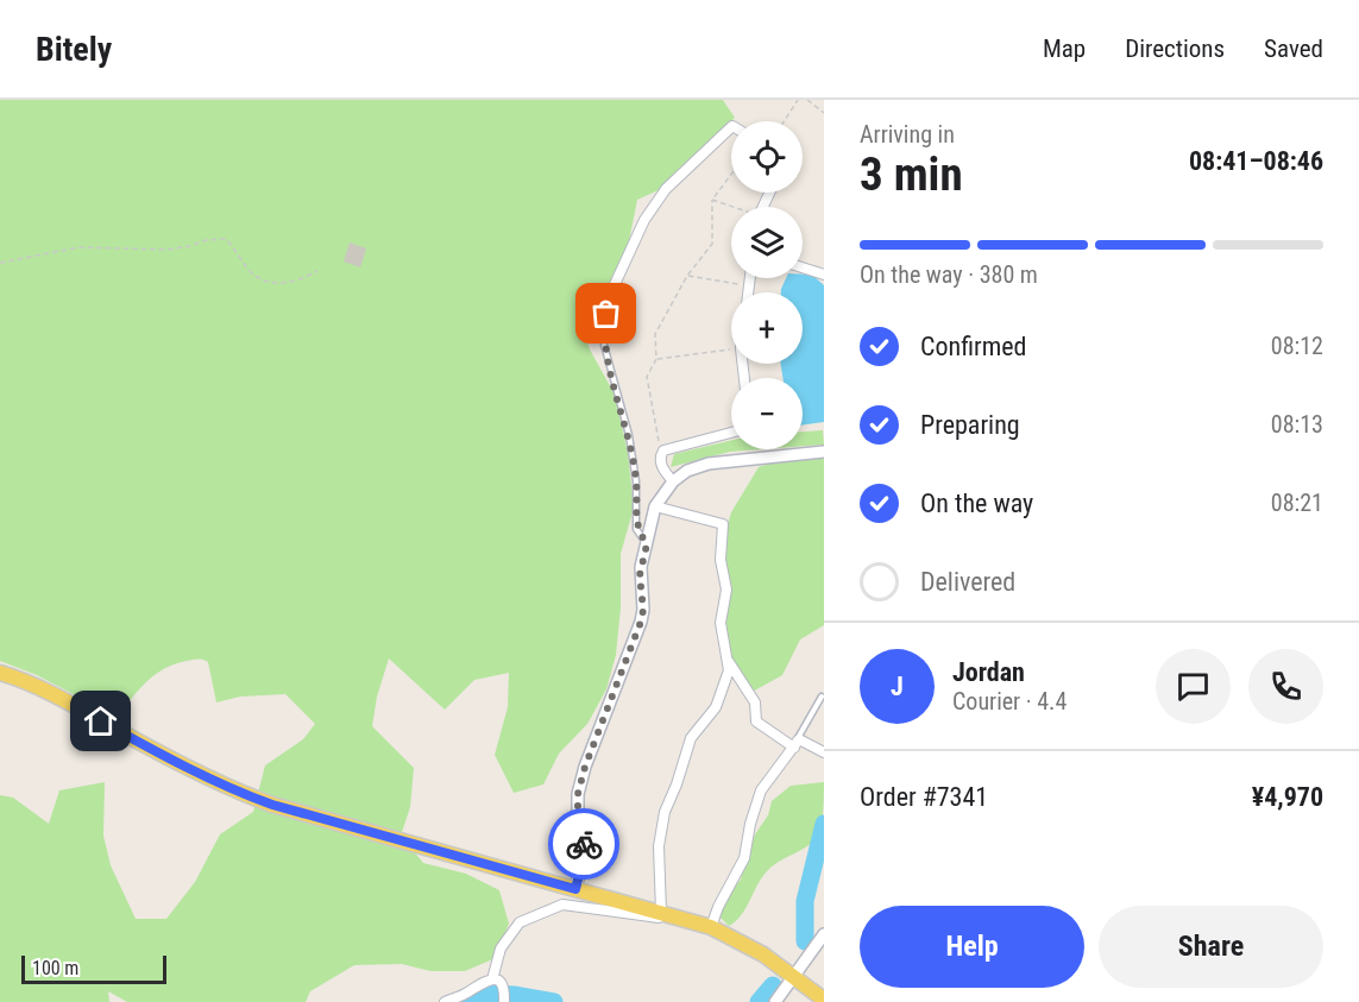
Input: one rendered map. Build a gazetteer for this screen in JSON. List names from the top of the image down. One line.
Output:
{"scale_bar":"100 m","page":{"header":"Bitely","nav":["Map","Directions","Saved"],"heading":["3 min","Arriving in","08:41–08:46"],"panel":["Jordan","Courier · 4.4","Order #7341","¥4,970"],"map_buttons":["+","−"],"bar":"On the way · 380 m","list":[["Confirmed","08:12"],["Preparing","08:13"],["On the way","08:21"],"Delivered"],"round":"J","buttons":["Help","Share"],"scale":"100 m"}}
